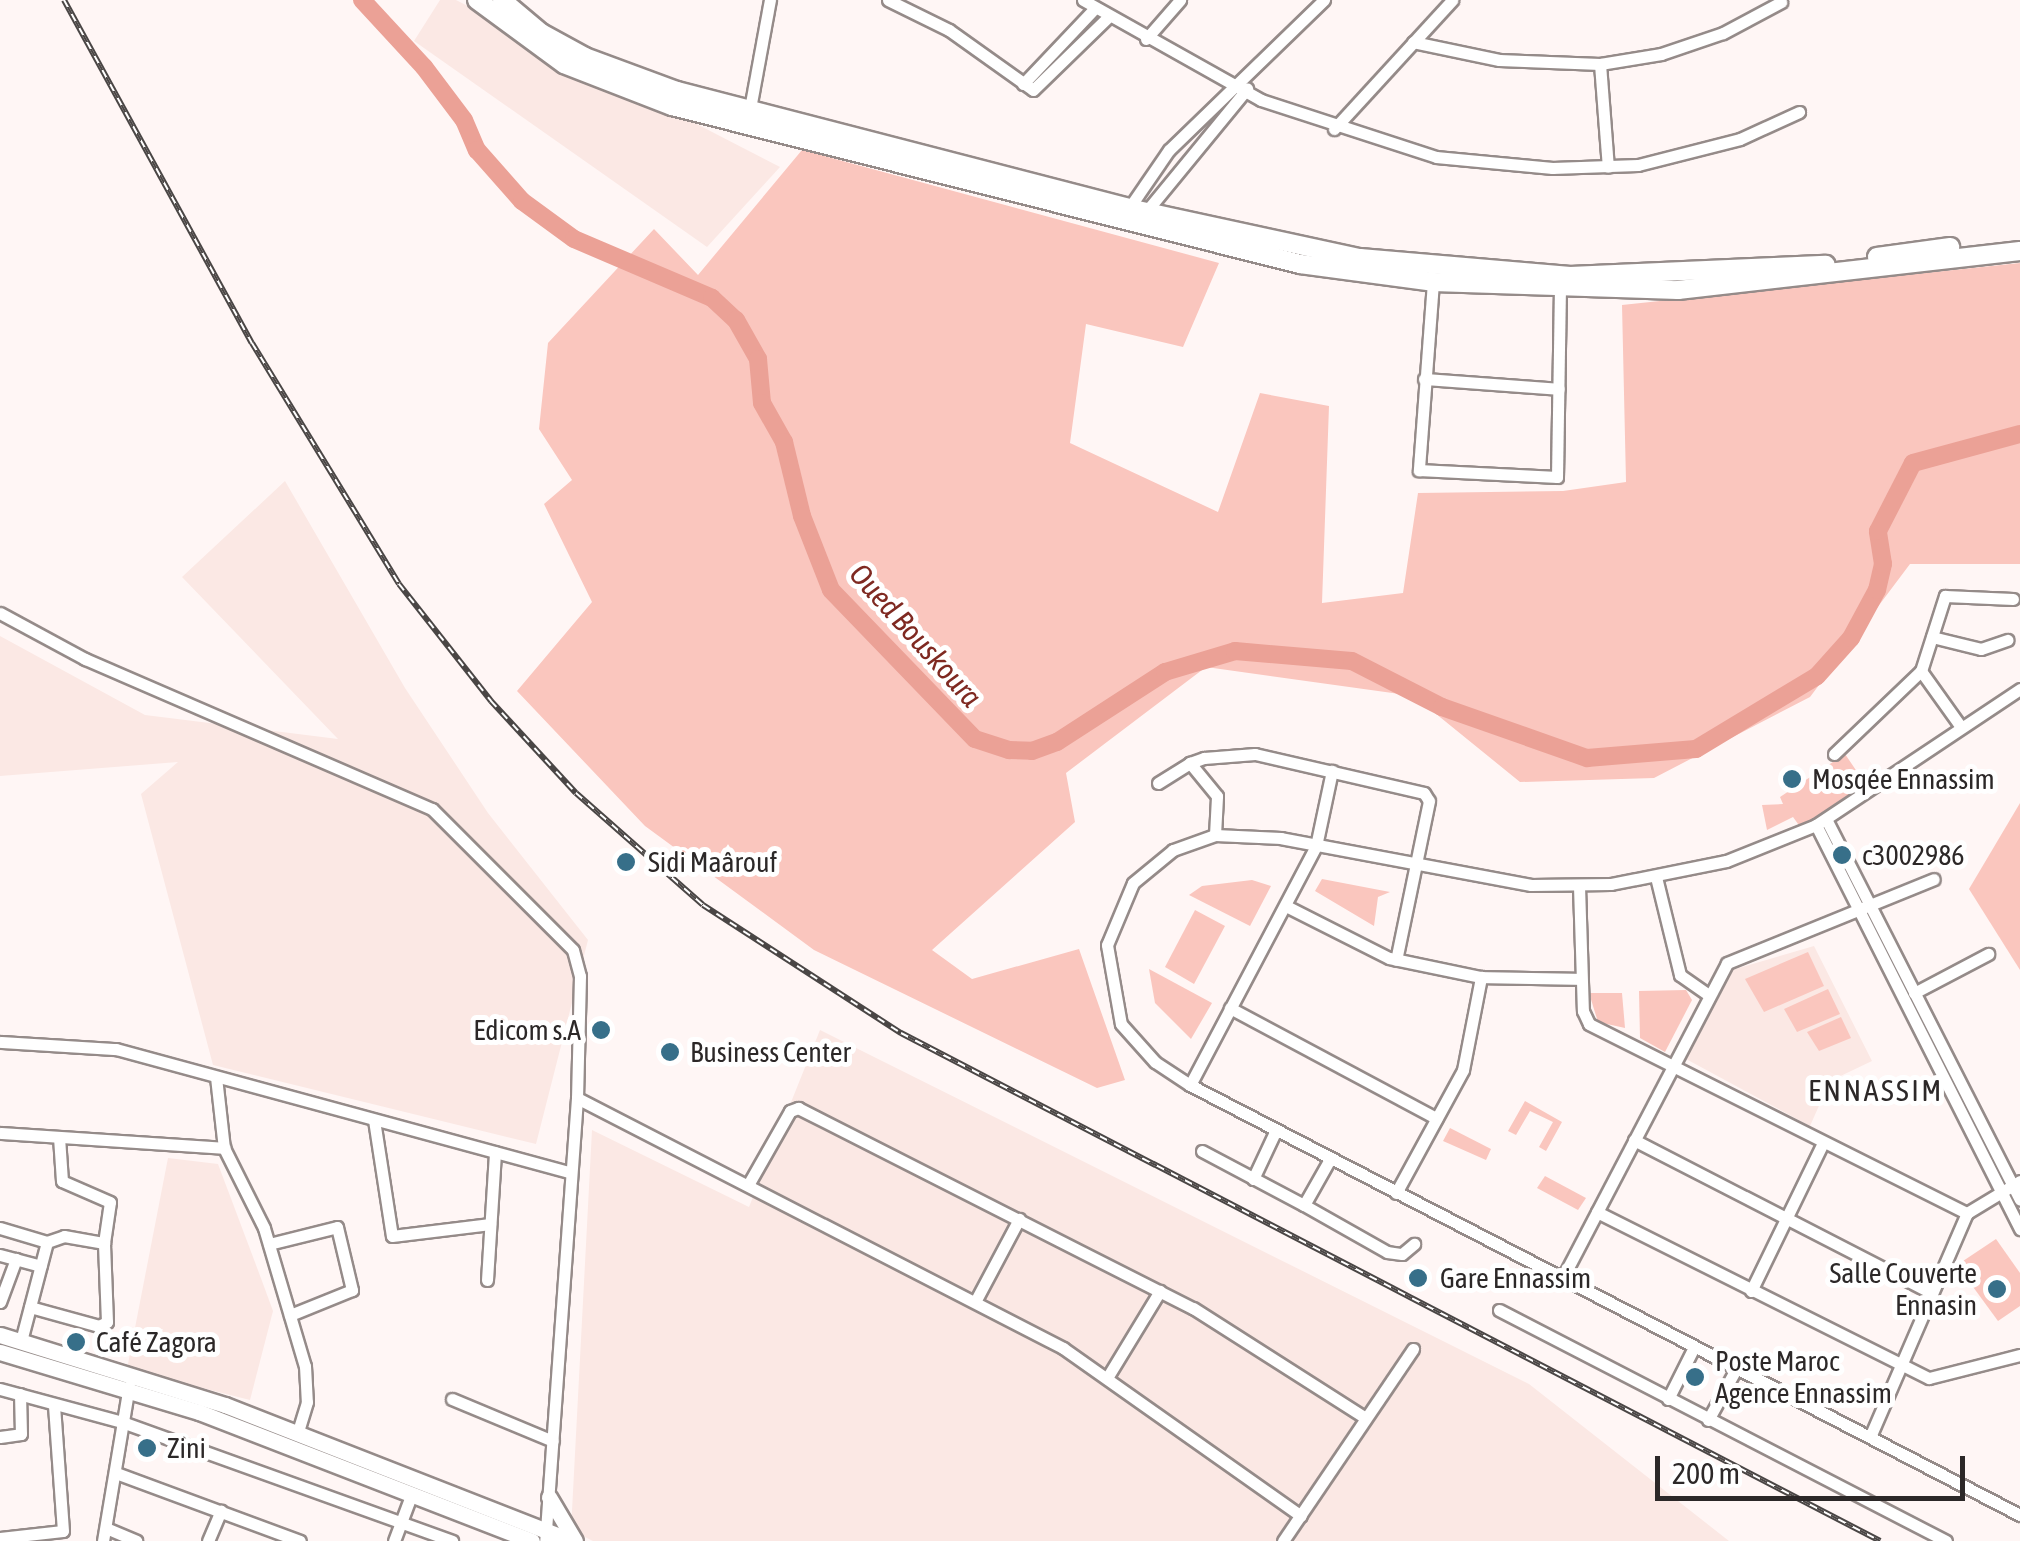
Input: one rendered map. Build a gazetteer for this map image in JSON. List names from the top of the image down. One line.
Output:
{"districts":["ENNASSIM"],"water":["Oued Bouskoura"],"places":["Mosqée Ennassim","c3002986","Sidi Maârouf","Edicom s.A","Business Center","Gare Ennassim","Salle Couverte Ennasin","Café Zagora","Poste Maroc Agence Ennassim","Zini"],"scale_bar":"200 m"}
